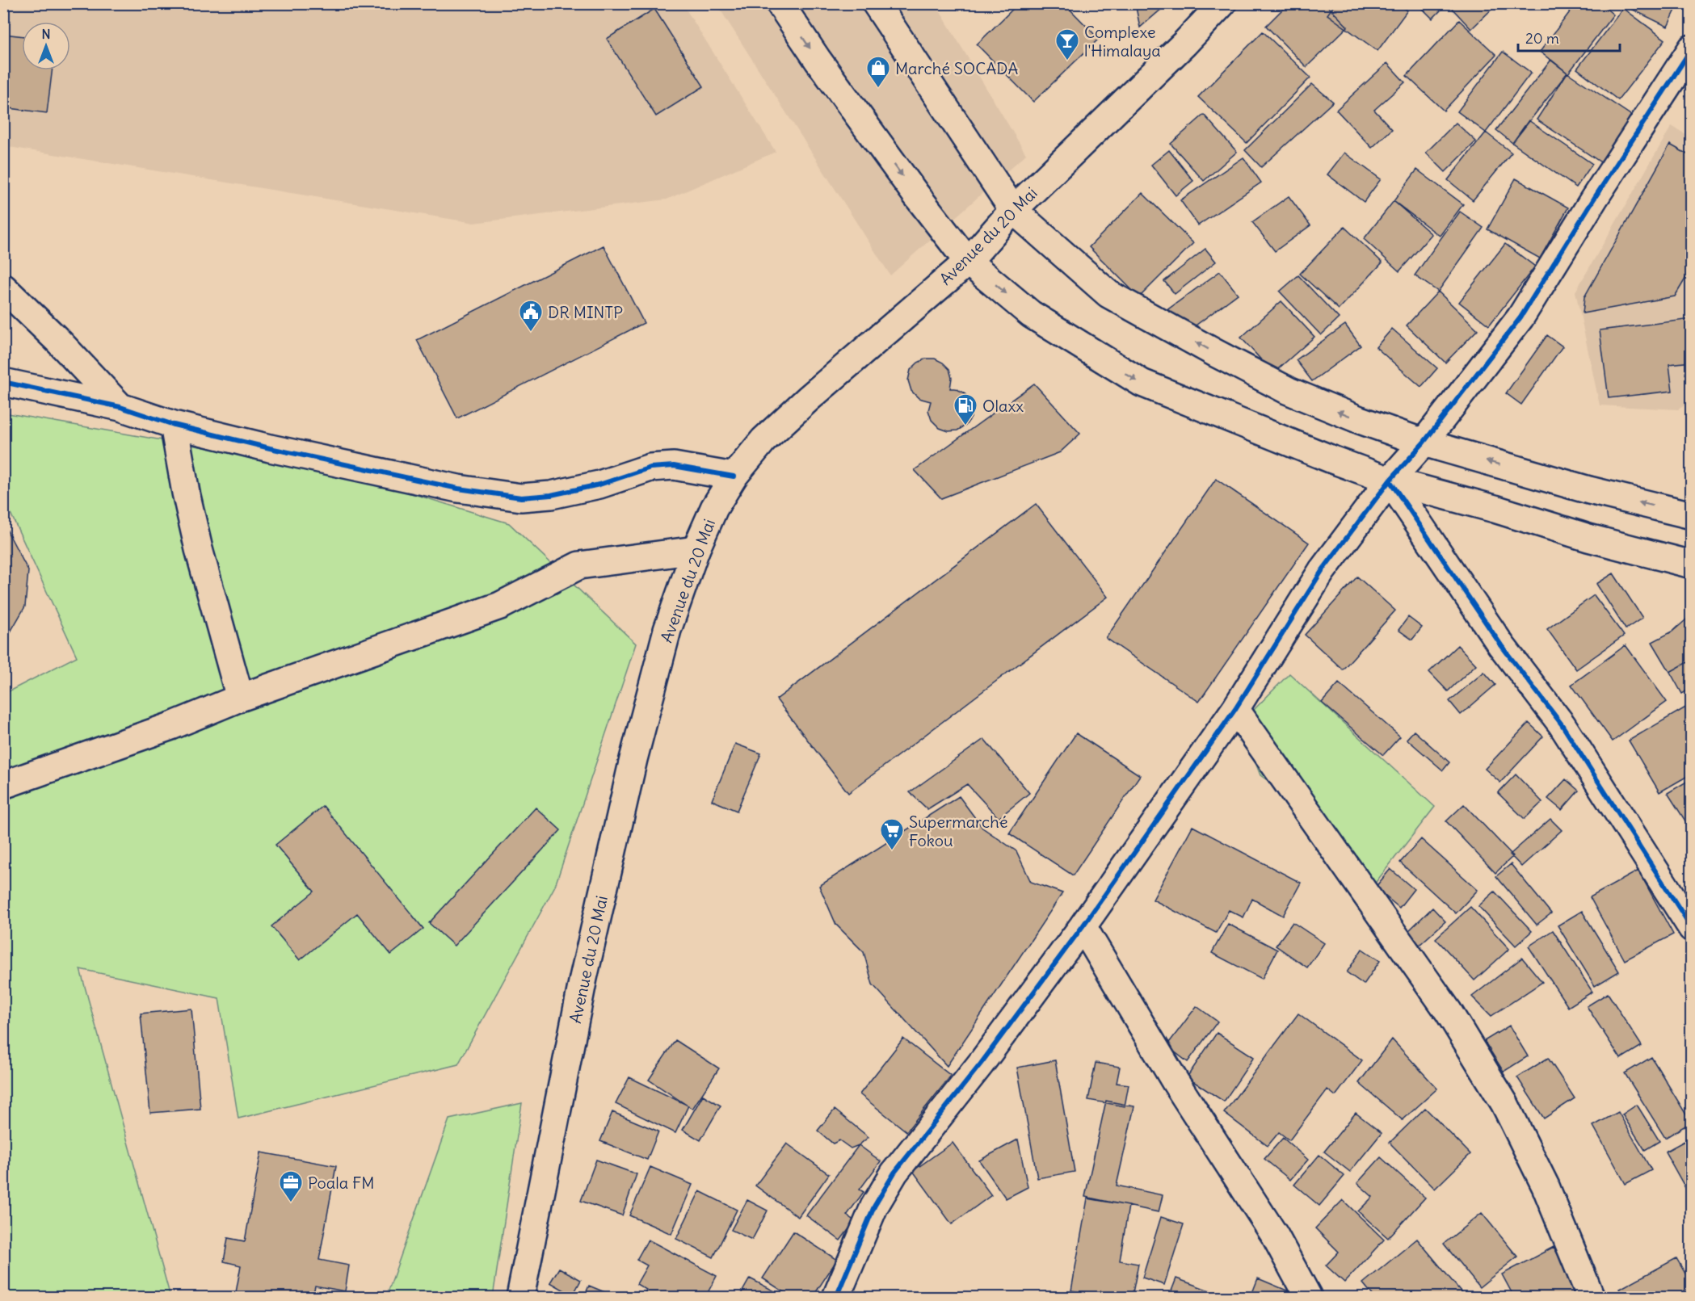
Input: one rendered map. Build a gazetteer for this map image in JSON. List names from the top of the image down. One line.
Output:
{"streets":{"street":["Avenue du 20 Mai"]},"places":{"bar":["Complexe l'Himalaya"],"shop":["Marché SOCADA"],"public building":["DR MINTP"],"fuel station":["Olaxx"],"supermarket":["Supermarché Fokou"],"office":["Poala FM"]},"scale_bar":"20 m","north":"top"}
